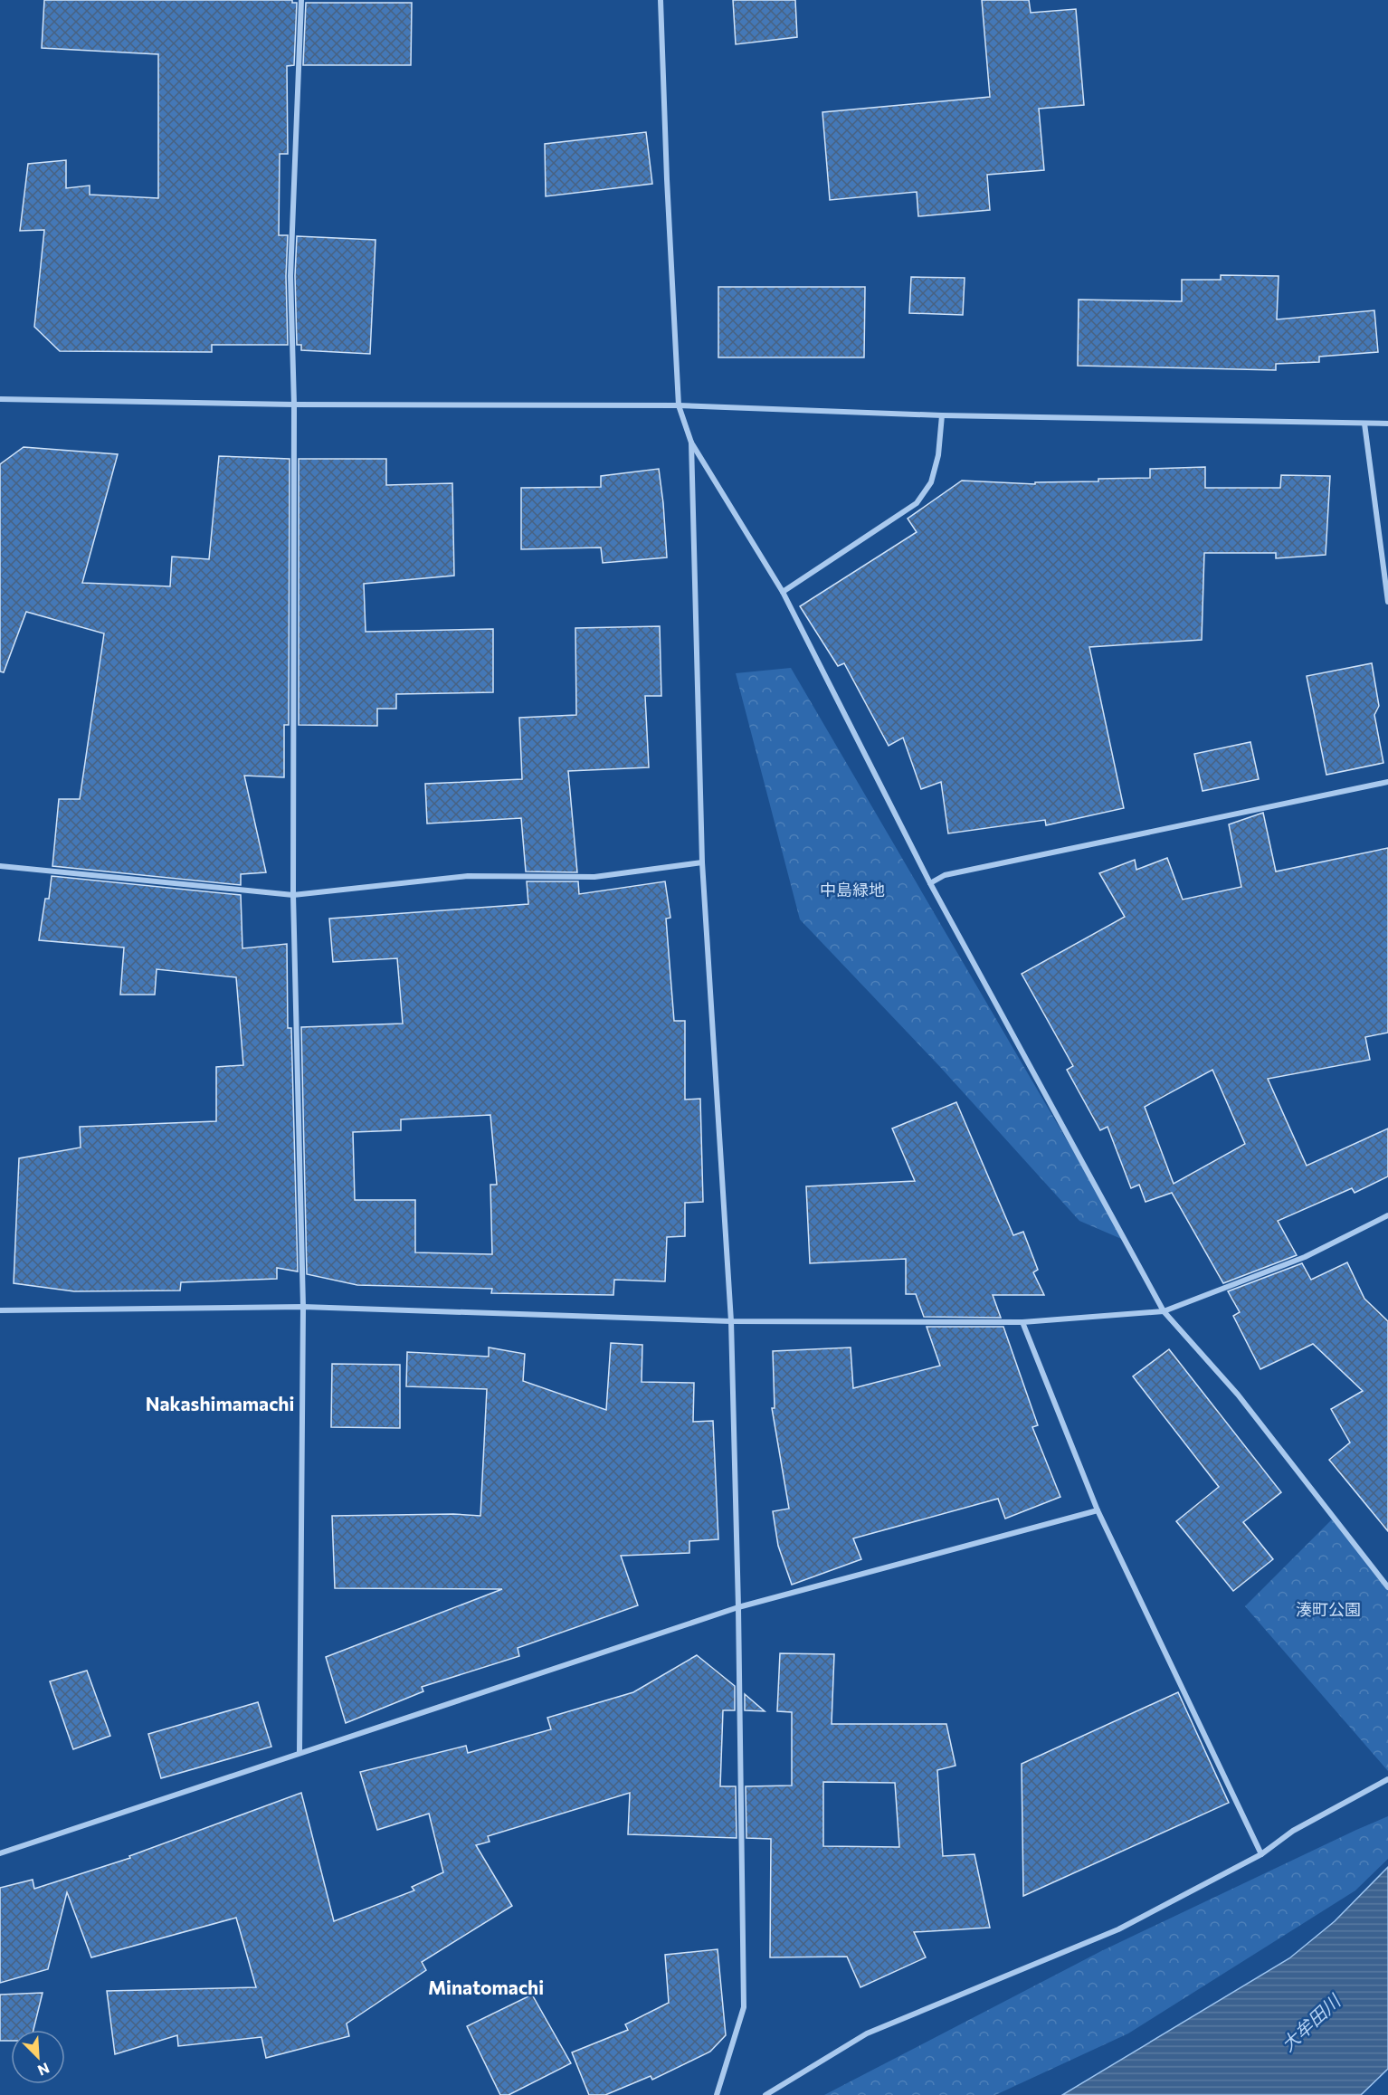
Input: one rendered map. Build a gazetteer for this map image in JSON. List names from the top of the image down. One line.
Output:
{"districts":["Nakashimamachi","Minatomachi"],"water":["大牟田川"],"parks":["中島緑地","湊町公園"],"north":"bottom right"}
